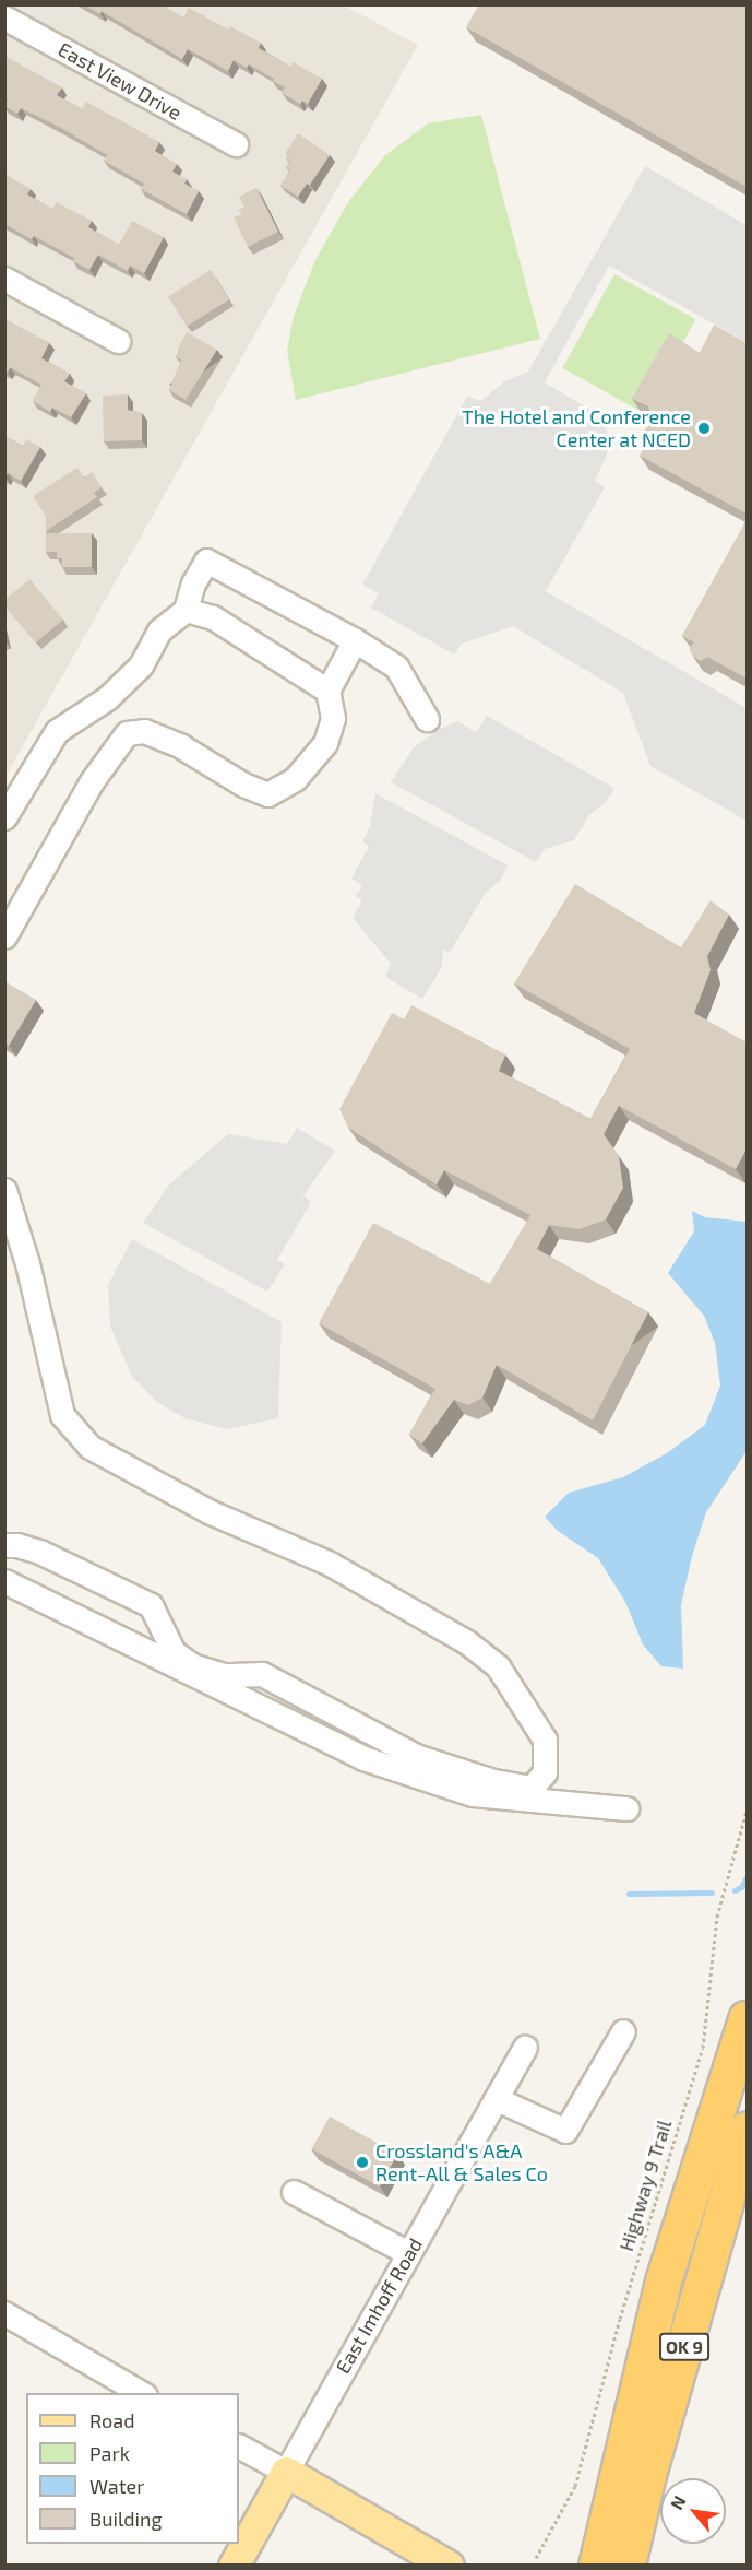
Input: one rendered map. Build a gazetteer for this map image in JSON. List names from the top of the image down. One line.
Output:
{"streets":{"highway":["OK 9"],"main road":["East Imhoff Road"],"street":["East View Drive"],"path":["Highway 9 Trail"]},"places":["The Hotel and Conference Center at NCED","Crossland's A&A Rent-All & Sales Co"],"legend":["Road","Park","Water","Building"],"north":"top left"}
